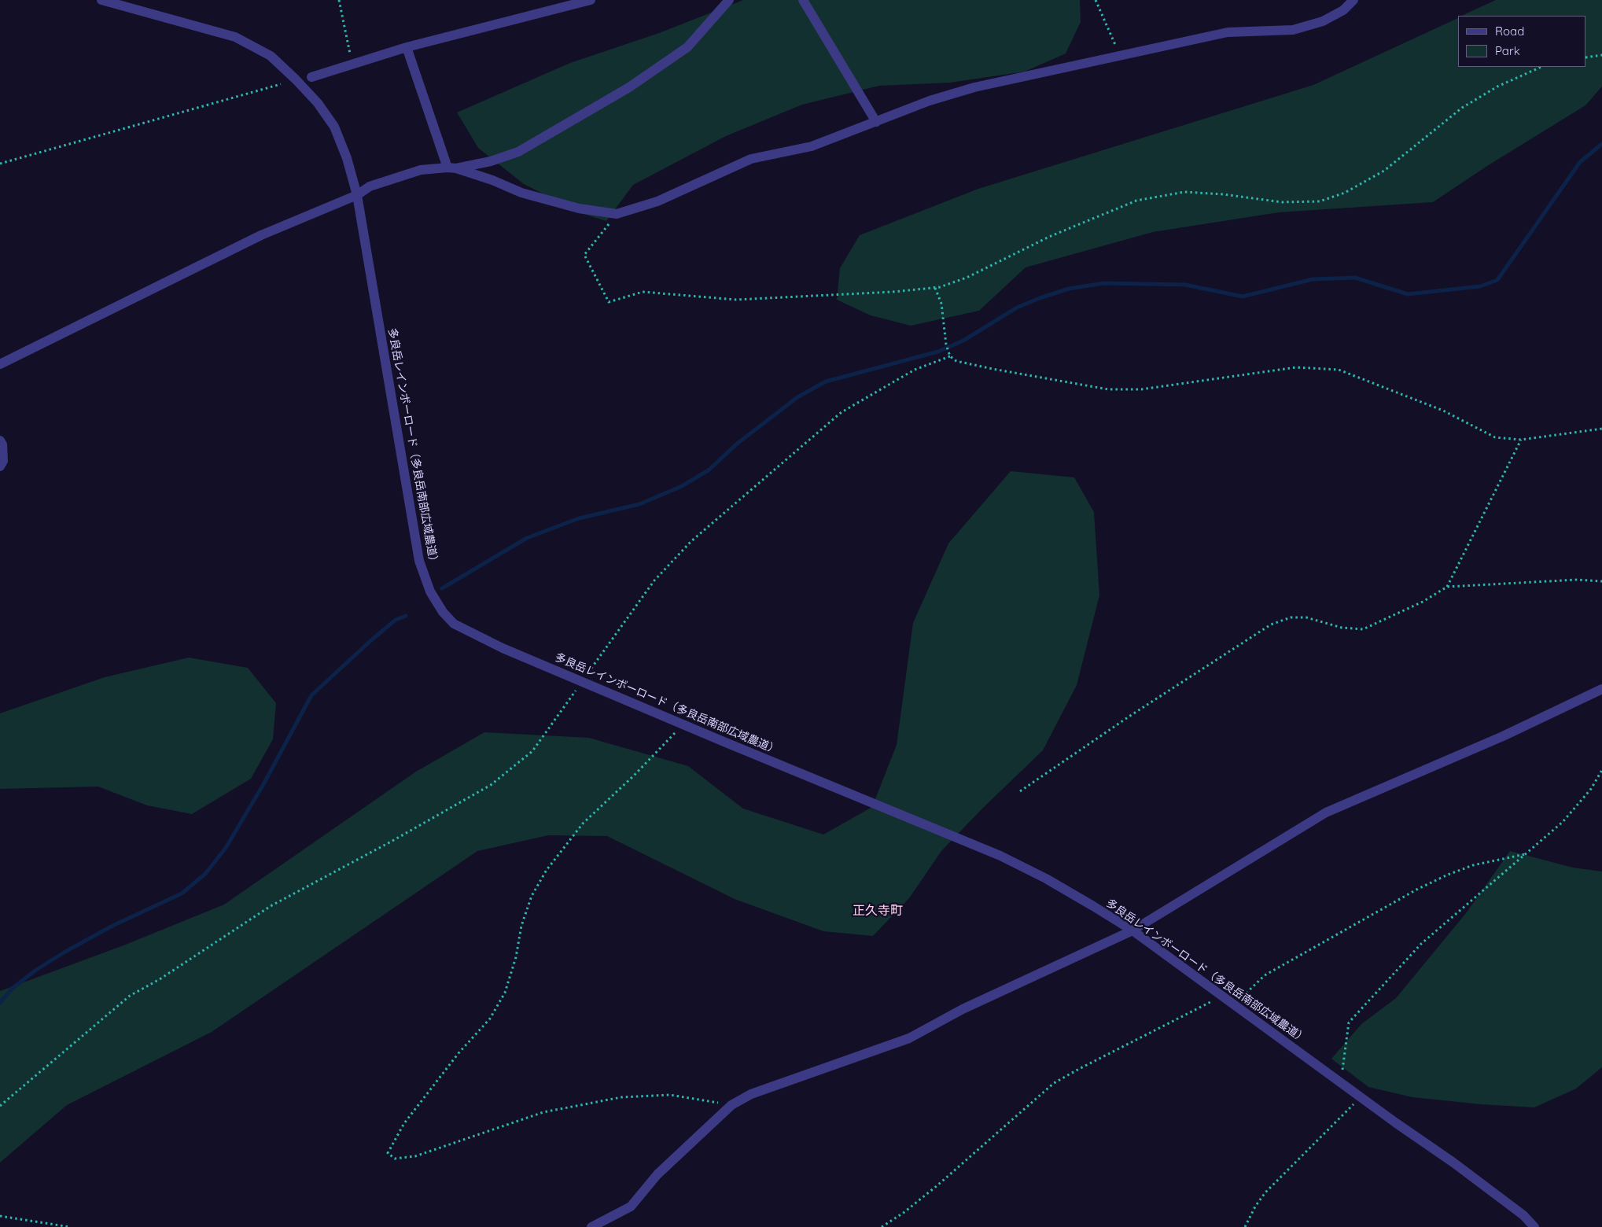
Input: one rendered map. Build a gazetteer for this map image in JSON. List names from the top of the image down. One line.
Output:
{"streets":{"street":["多良岳レインボーロード（多良岳南部広域農道）"]},"districts":["正久寺町"],"legend":["Road","Park"]}
